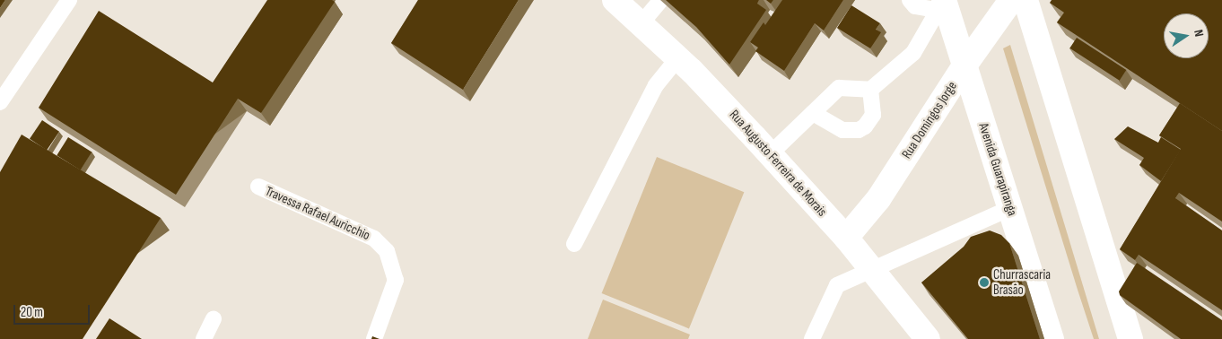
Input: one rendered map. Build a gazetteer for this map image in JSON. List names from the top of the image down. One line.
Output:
{"streets":{"street":["Rua Domingos Jorge","Rua Augusto Ferreira de Morais","Avenida Guarapiranga"],"lane":["Travessa Rafael Auricchio"]},"crossings":[["Rua Domingos Jorge","Rua Augusto Ferreira de Morais"],["Rua Domingos Jorge","Avenida Guarapiranga"]],"places":["Churrascaria Brasão"],"scale_bar":"20 m","north":"right"}
